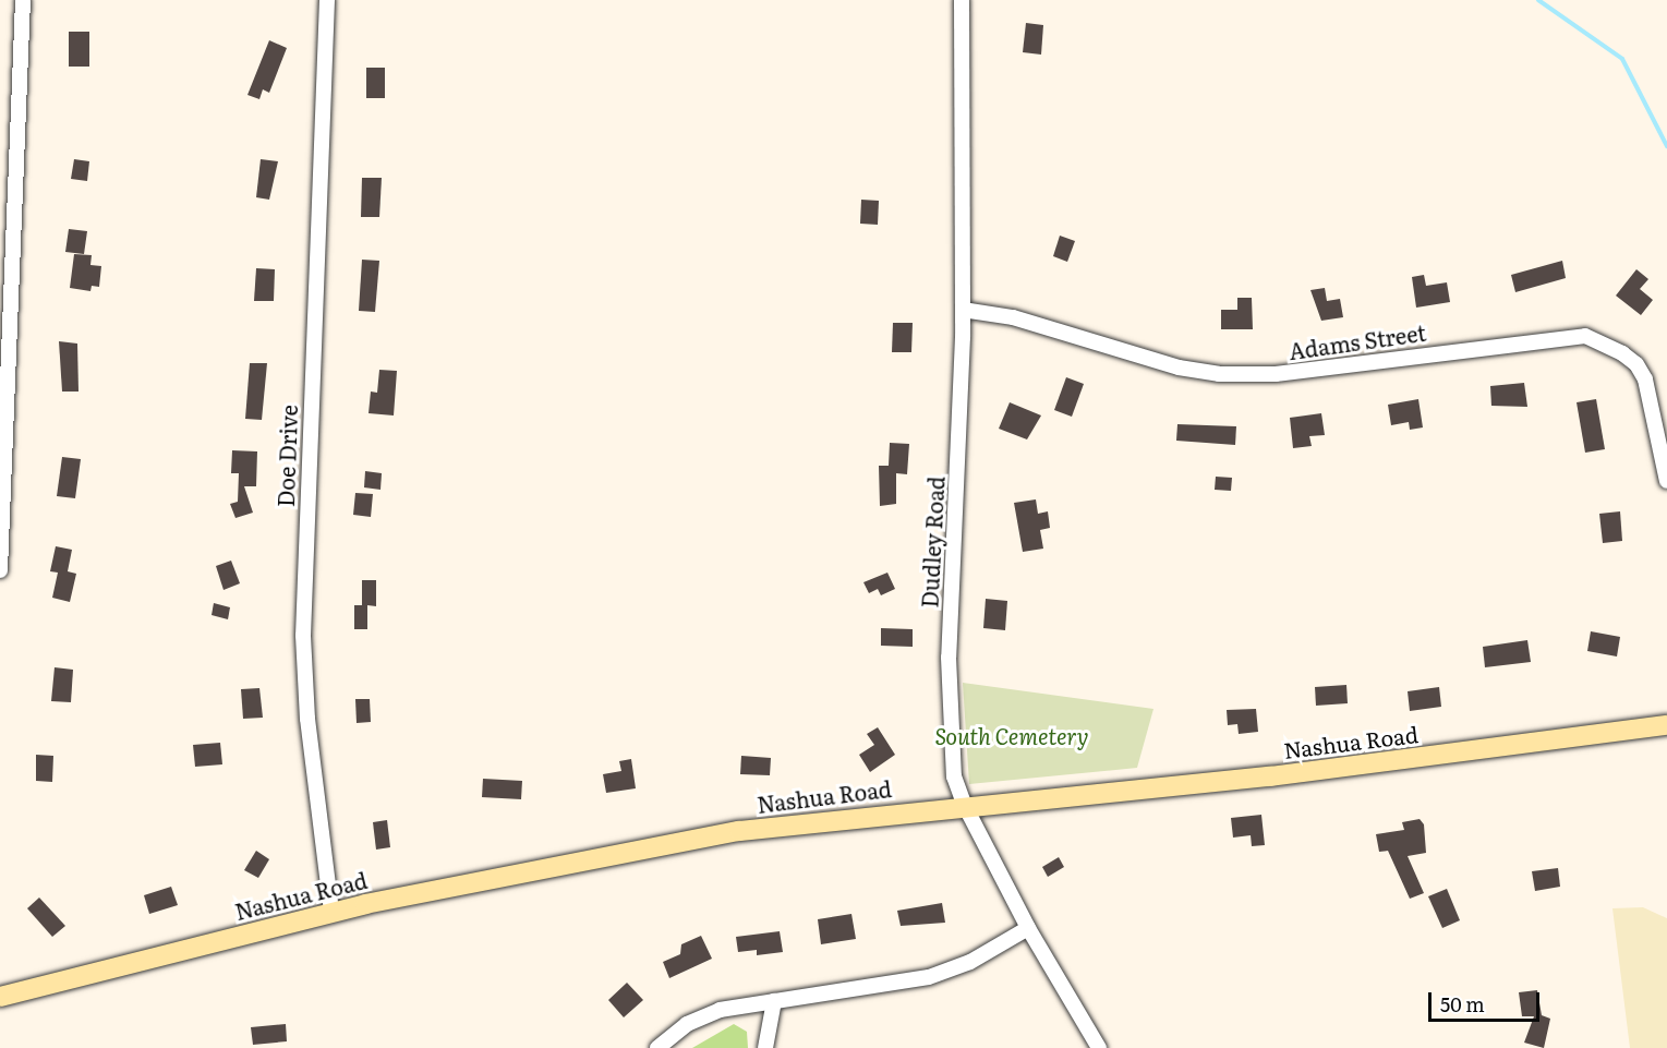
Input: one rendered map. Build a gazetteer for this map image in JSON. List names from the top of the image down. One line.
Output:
{"streets":{"main road":["Nashua Road"],"street":["Adams Street","Doe Drive","Dudley Road"]},"crossings":[["Adams Street","Dudley Road"],["Doe Drive","Nashua Road"],["Dudley Road","Nashua Road"]],"parks":["South Cemetery"],"scale_bar":"50 m"}
